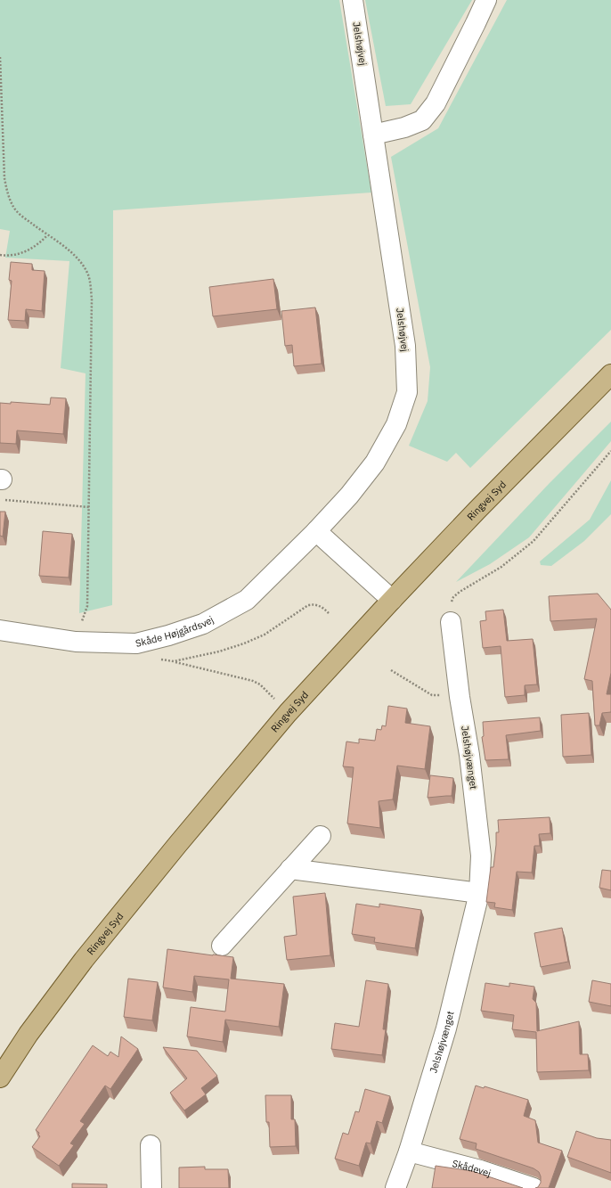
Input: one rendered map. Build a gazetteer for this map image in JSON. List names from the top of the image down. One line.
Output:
{"streets":{"main road":["Ringvej Syd"],"street":["Jelshøjvej","Skåde Højgårdsvej","Jelshøjvænget","Skådevej"]},"crossings":[["Jelshøjvej","Skåde Højgårdsvej"],["Jelshøjvænget","Skådevej"]]}
